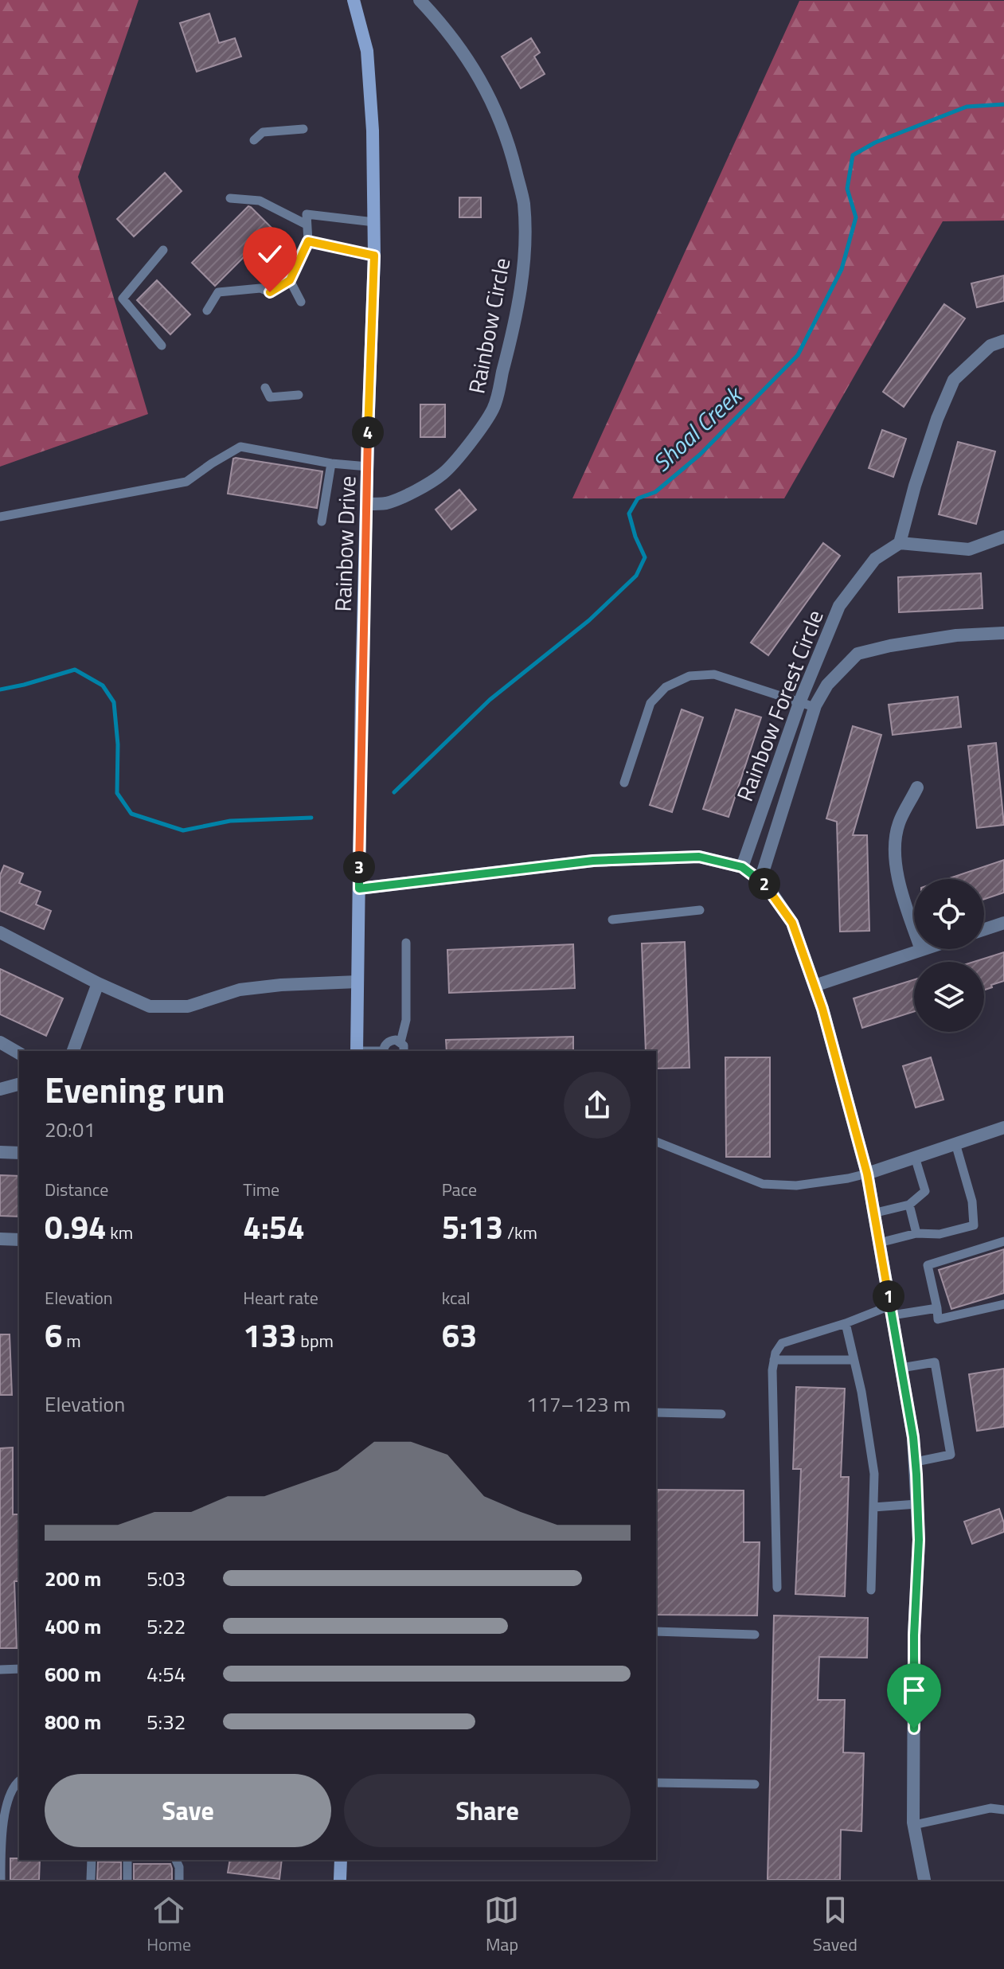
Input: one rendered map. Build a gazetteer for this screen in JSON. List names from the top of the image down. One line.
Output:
{"streets":{"street":["Rainbow Circle","Rainbow Drive","Rainbow Forest Circle"]},"crossings":[["Rainbow Circle","Rainbow Drive"]],"water":["Shoal Creek"],"page":{"pins":["4","3","2","1"],"heading":["Evening run","20:01"],"stats":[["Distance","0.94 km"],["Time","4:54"],["Pace","5:13 /km"],["Elevation","6 m"],["Heart rate","133 bpm"],["kcal","63"]],"chart":["Elevation","117–123 m"],"list":[{"name":"200 m","note":"5:03"},{"name":"400 m","note":"5:22"},{"name":"600 m","note":"4:54"},{"name":"800 m","note":"5:32"}],"buttons":["Save","Share"],"tabs":["Home","Map","Saved"]}}
